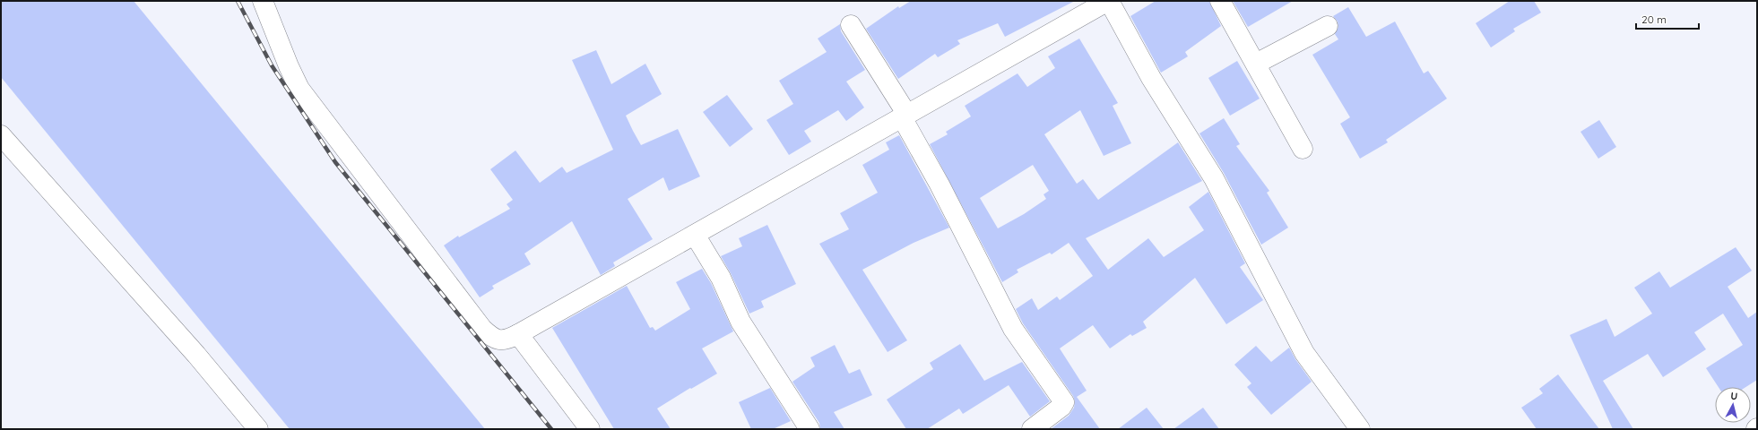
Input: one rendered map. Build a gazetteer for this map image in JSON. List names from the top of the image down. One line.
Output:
{"scale_bar":"20 m","north":"top"}
